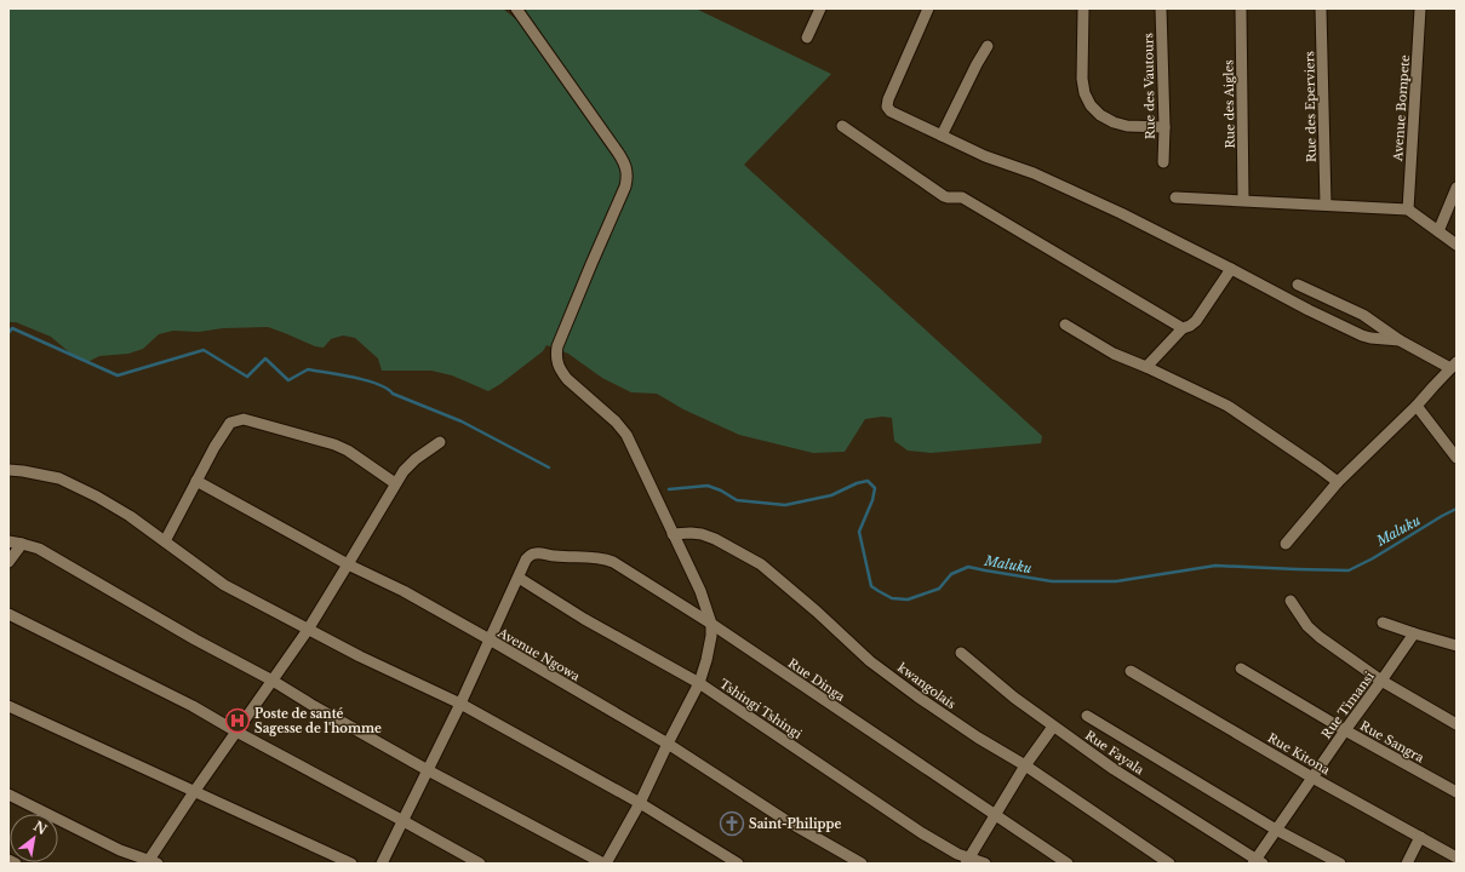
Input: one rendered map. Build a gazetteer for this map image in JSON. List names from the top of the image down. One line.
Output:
{"streets":{"street":["Rue des Vautours","Rue des Aigles","Rue des Eperviers","Avenue Bompete","Avenue Ngowa","Rue Dinga","kwangolais","Rue Timansi","Tshingi Tshingi","Rue Sangra","Rue Fayala","Rue Kitona"]},"crossings":[["Rue Dinga","Tshingi Tshingi"],["Rue Timansi","Rue Sangra"],["Rue Timansi","Rue Fayala"],["Rue Timansi","Rue Kitona"]],"water":["Maluku"],"places":{"hospital":["Poste de santé Sagesse de l'homme"],"church":["Saint-Philippe"]},"north":"top right"}
